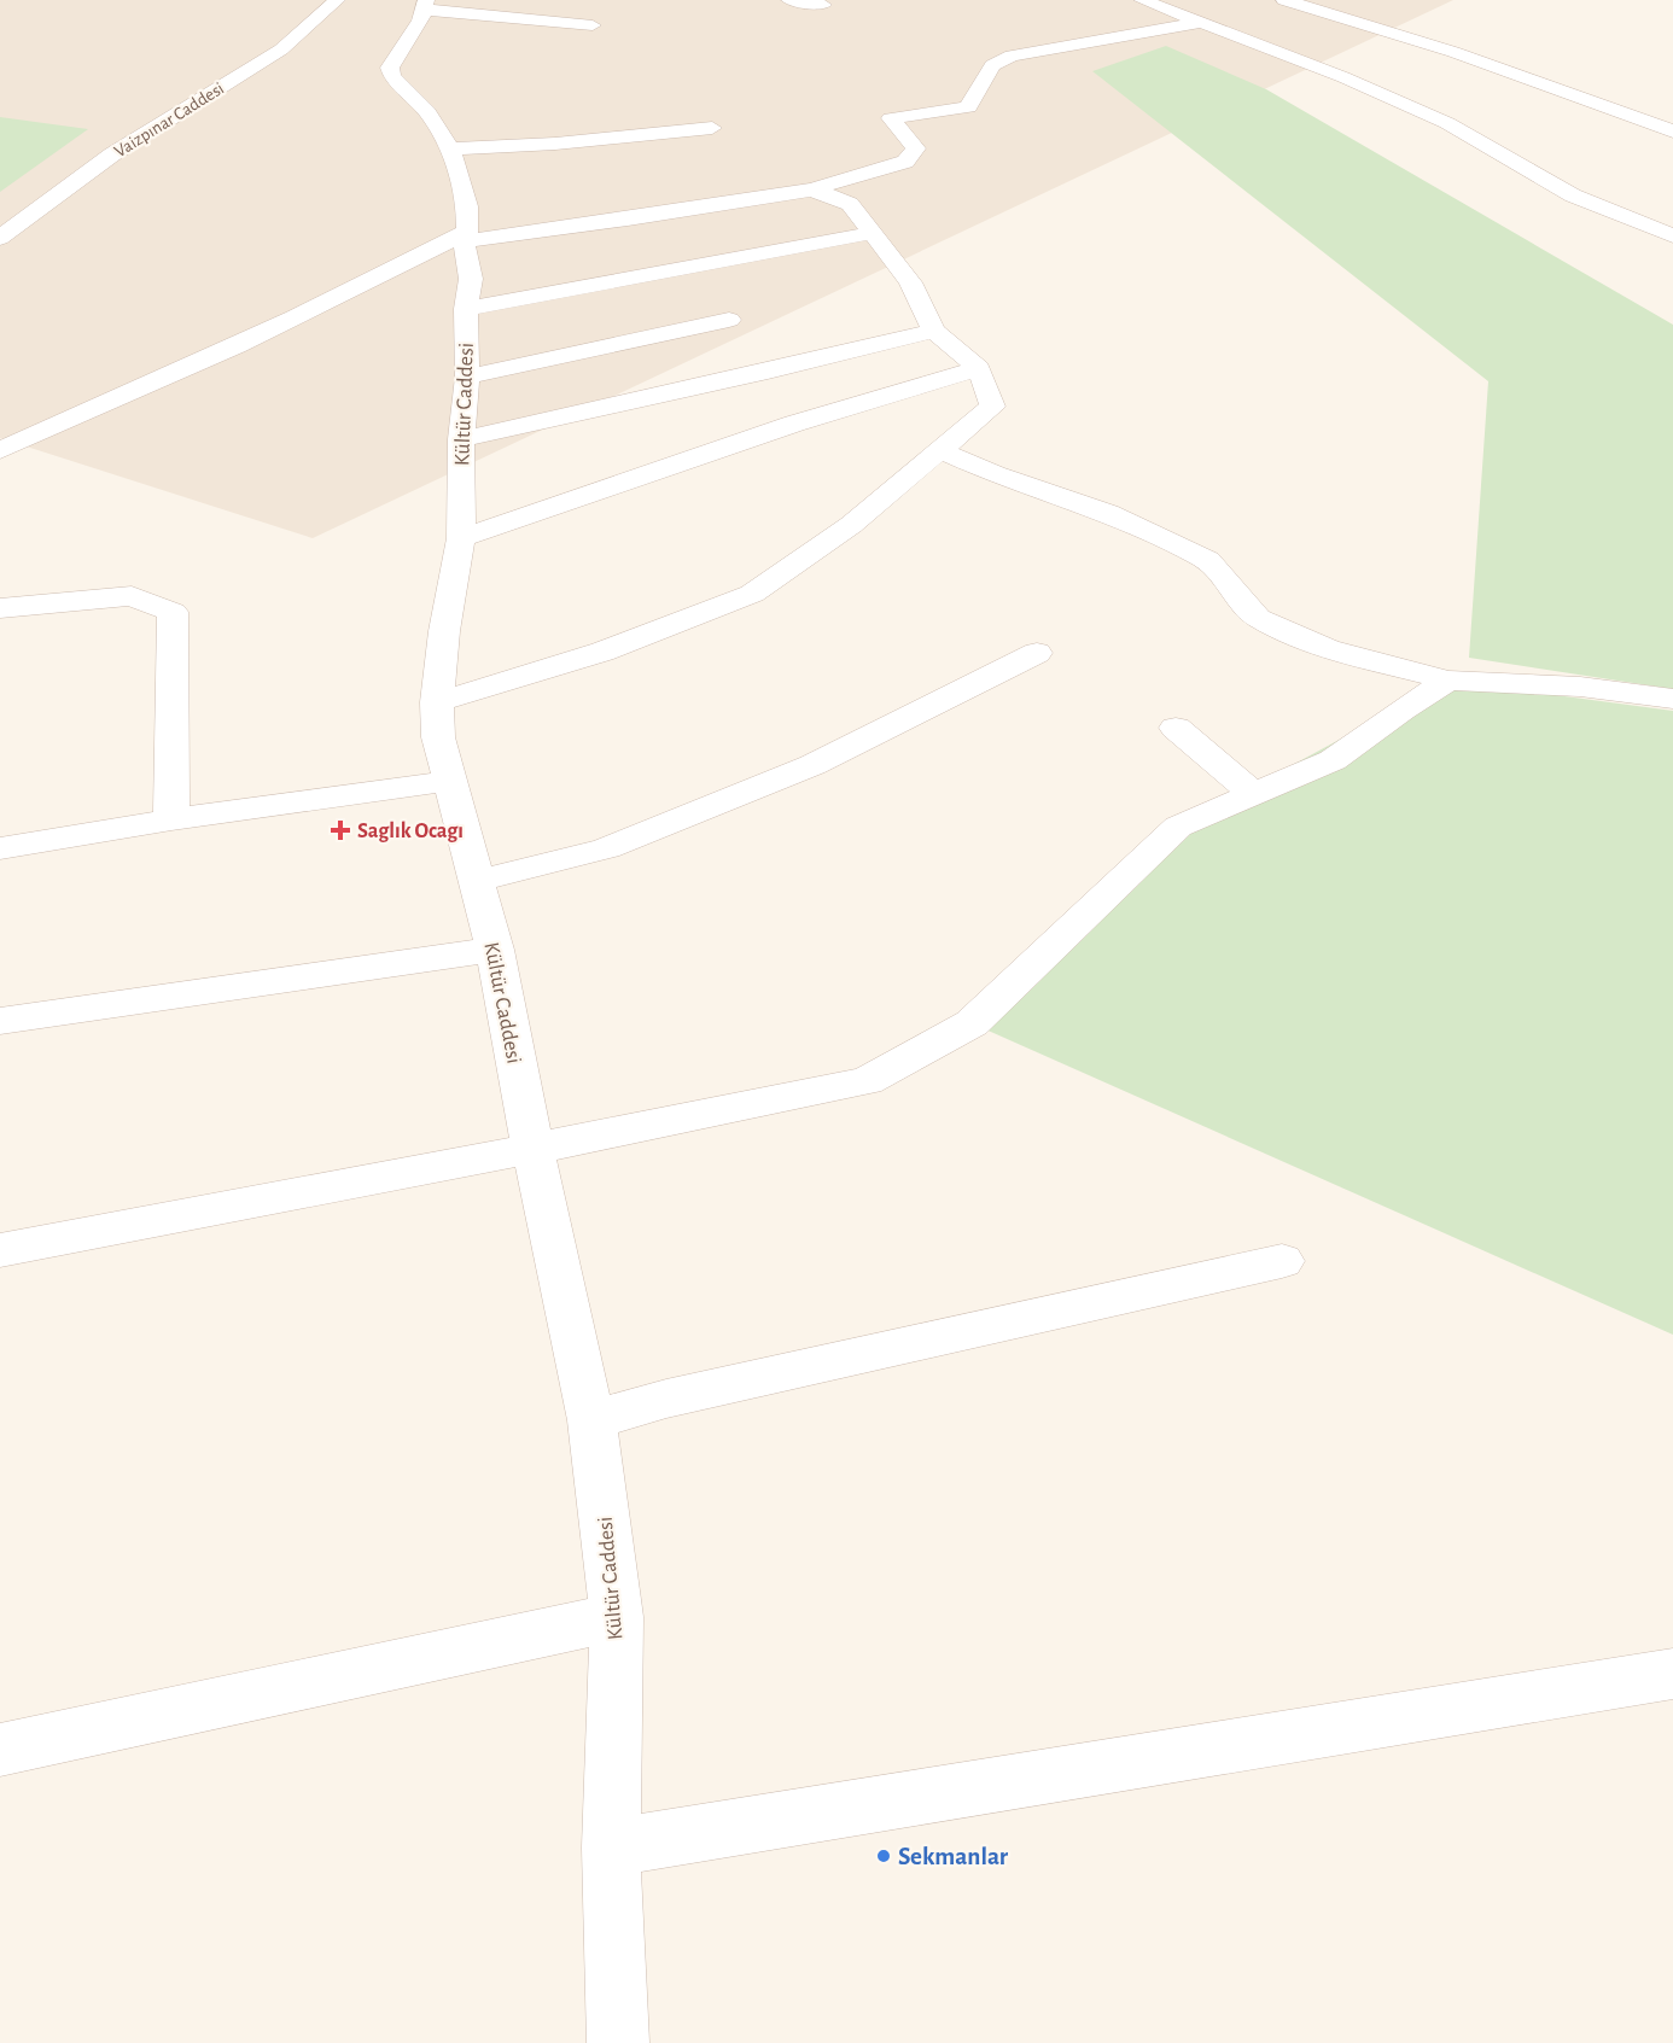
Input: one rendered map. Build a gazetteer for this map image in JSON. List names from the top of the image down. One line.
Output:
{"streets":{"street":["Vaizpınar Caddesi","Kültür Caddesi"]},"places":{"health":["Saglık Ocagı"],"other":["Sekmanlar"]}}
